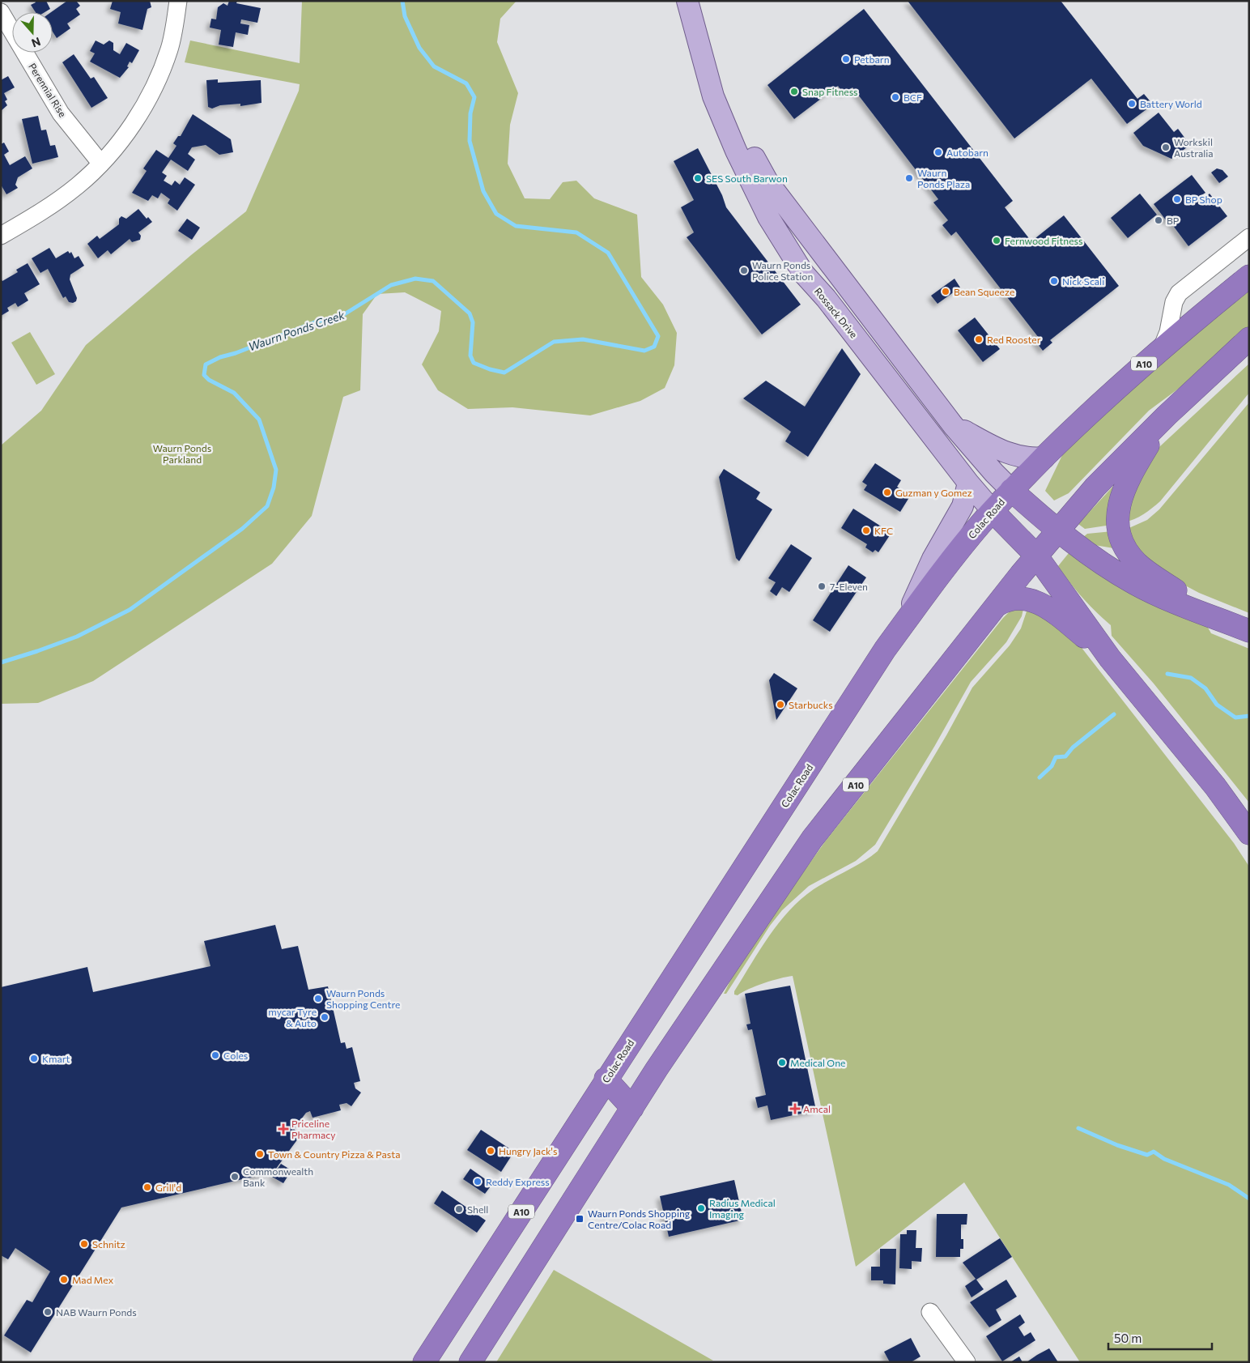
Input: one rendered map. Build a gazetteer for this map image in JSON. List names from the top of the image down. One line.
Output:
{"streets":{"highway":["A10","Colac Road"],"main road":["Rossack Drive"],"street":["Perennial Rise"]},"crossings":[["Rossack Drive","Colac Road"]],"water":["Waurn Ponds Creek"],"parks":["Waurn Ponds Parkland"],"places":{"other":["Petbarn","Snap Fitness","BCF","Battery World","Workskil Australia","Autobarn","SES South Barwon","Waurn Ponds Plaza","BP Shop","BP","Fernwood Fitness","Waurn Ponds Police Station","Nick Scali","Bean Squeeze","Red Rooster","Guzman y Gomez","KFC","7-Eleven","Starbucks","Waurn Ponds Shopping Centre","mycar Tyre & Auto","Coles","Kmart","Medical One","Hungry Jack's","Town & Country Pizza & Pasta","Commonwealth Bank","Reddy Express","Grill'd","Radius Medical Imaging","Shell","Schnitz","Mad Mex","NAB Waurn Ponds"],"health":["Amcal","Priceline Pharmacy"],"transit":["Waurn Ponds Shopping Centre/Colac Road"]},"scale_bar":"50 m","north":"bottom"}
